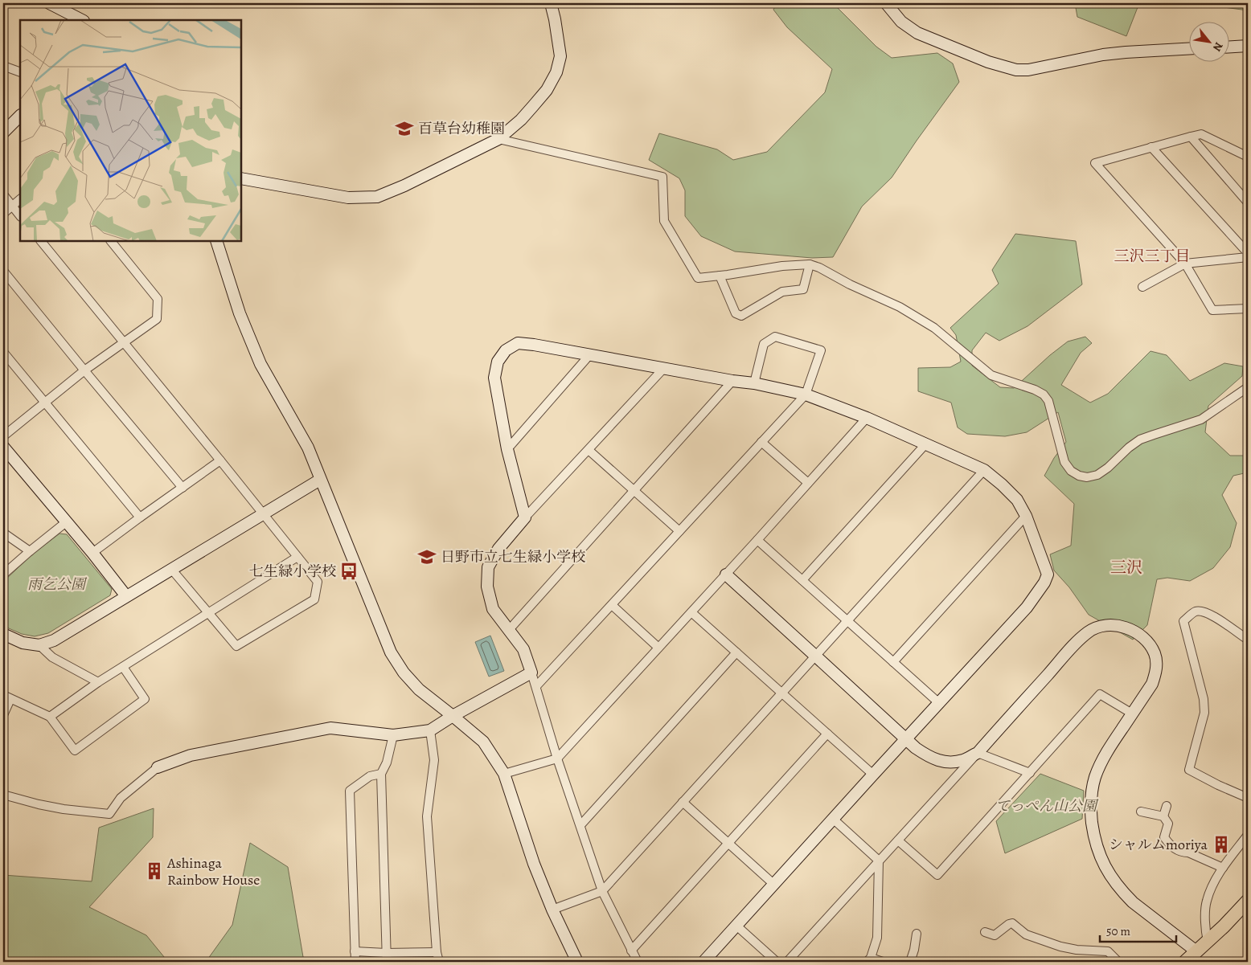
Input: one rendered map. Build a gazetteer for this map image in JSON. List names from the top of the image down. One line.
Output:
{"districts":["三沢三丁目","三沢"],"parks":["雨乞公園","てっぺん山公園"],"places":{"school or university":["百草台幼稚園","日野市立七生緑小学校"],"bus stop":["七生緑小学校"],"building":["シャルムmoriya","Ashinaga Rainbow House"]},"scale_bar":"50 m","north":"bottom right"}
